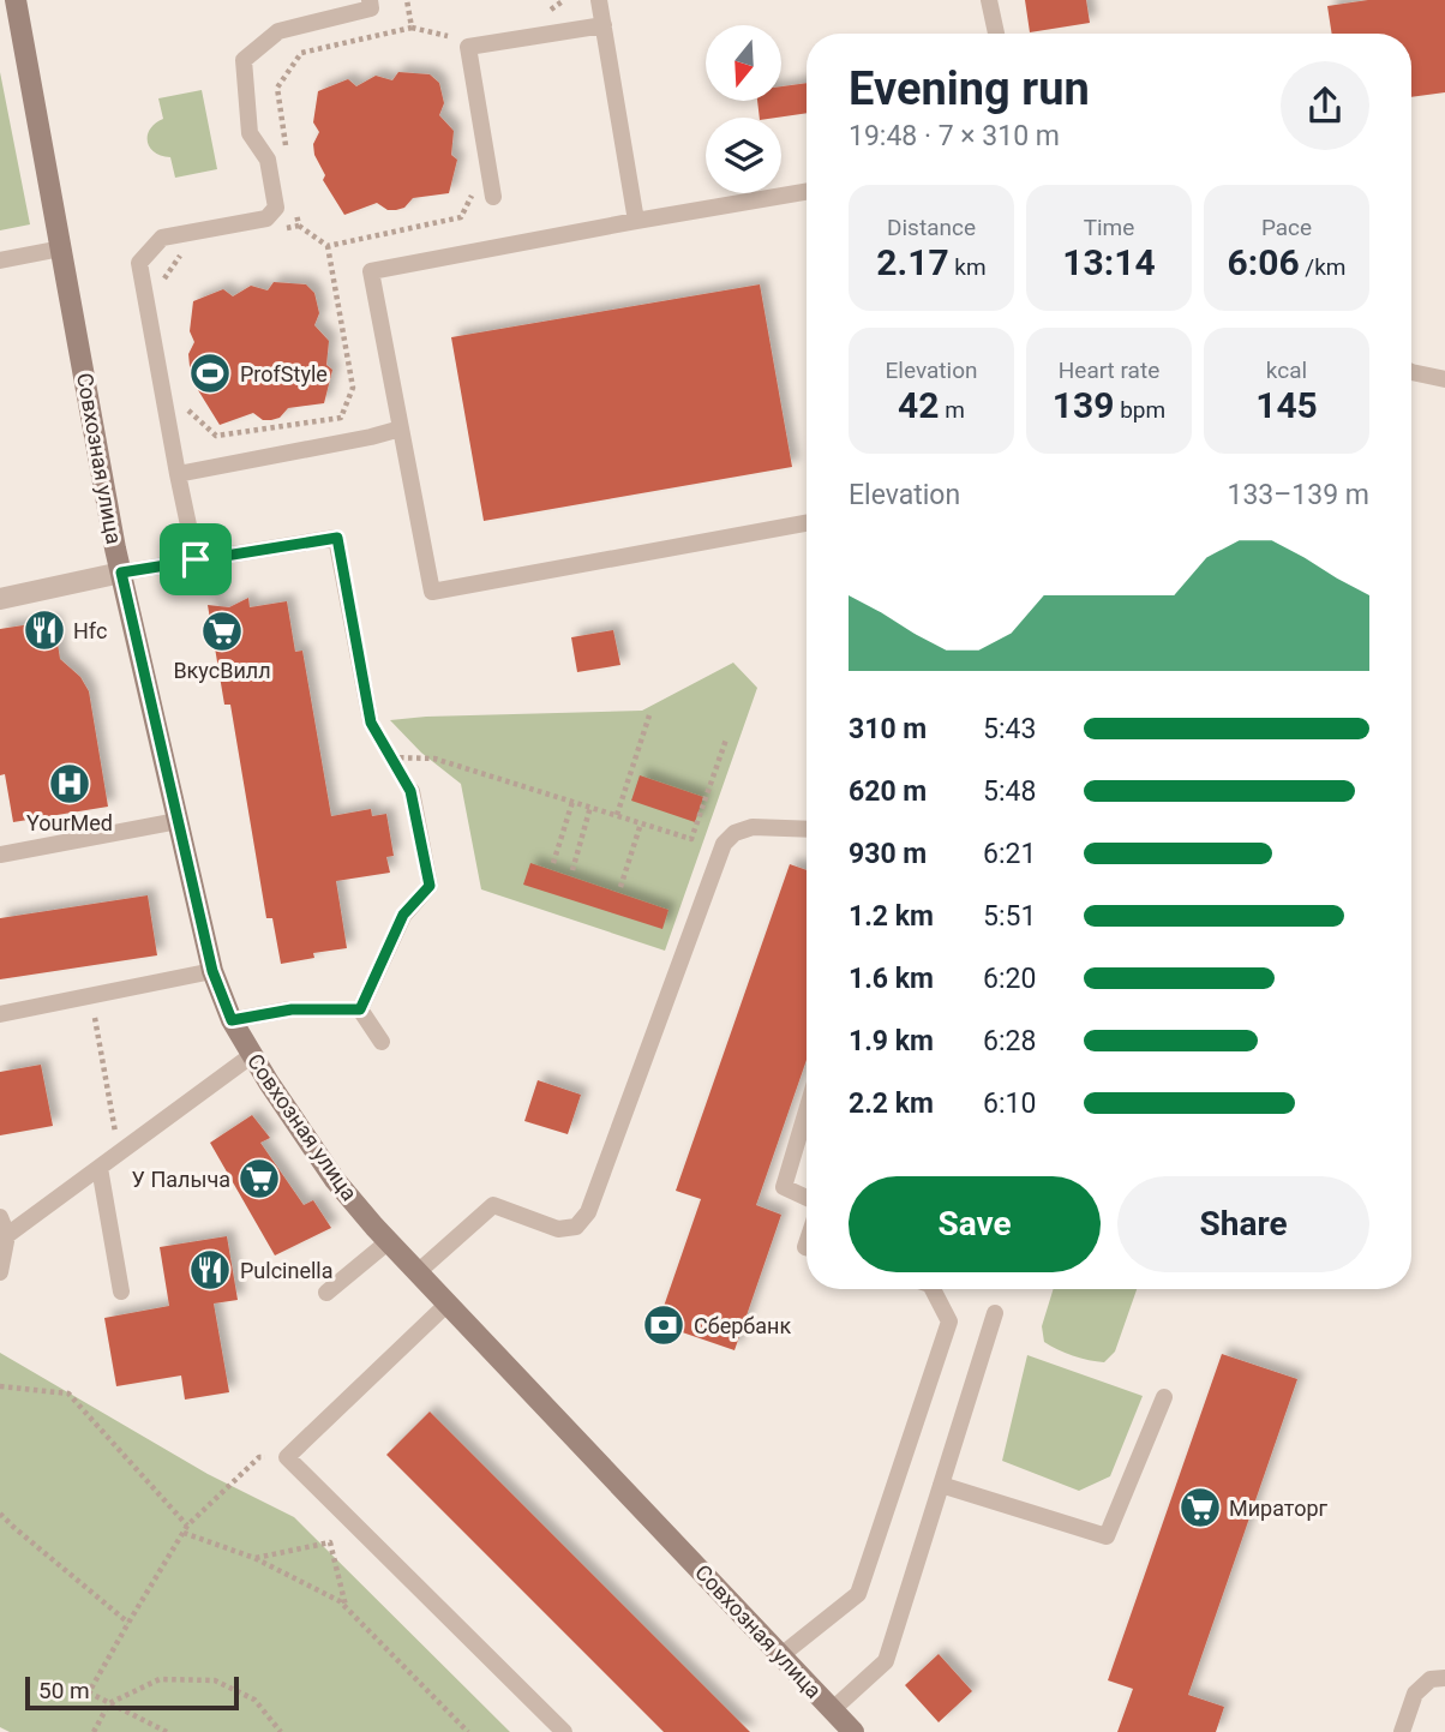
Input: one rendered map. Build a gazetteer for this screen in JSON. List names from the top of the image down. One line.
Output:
{"streets":{"street":["Совхозная улица"]},"places":{"sports":["ProfStyle"],"restaurant":["Hfc","Pulcinella"],"supermarket":["ВкусВилл","У Палыча","Мираторг"],"hospital":["YourMed"],"bank":["Сбербанк"]},"scale_bar":"50 m","north":"bottom","page":{"heading":["Evening run","19:48 · 7 × 310 m"],"stats":[["Distance","2.17 km"],["Time","13:14"],["Pace","6:06 /km"],["Elevation","42 m"],["Heart rate","139 bpm"],["kcal","145"]],"chart":["Elevation","133–139 m"],"list":[{"name":"310 m","note":"5:43"},{"name":"620 m","note":"5:48"},{"name":"930 m","note":"6:21"},{"name":"1.2 km","note":"5:51"},{"name":"1.6 km","note":"6:20"},{"name":"1.9 km","note":"6:28"},{"name":"2.2 km","note":"6:10"}],"buttons":["Save","Share"],"scale":"50 m"}}
